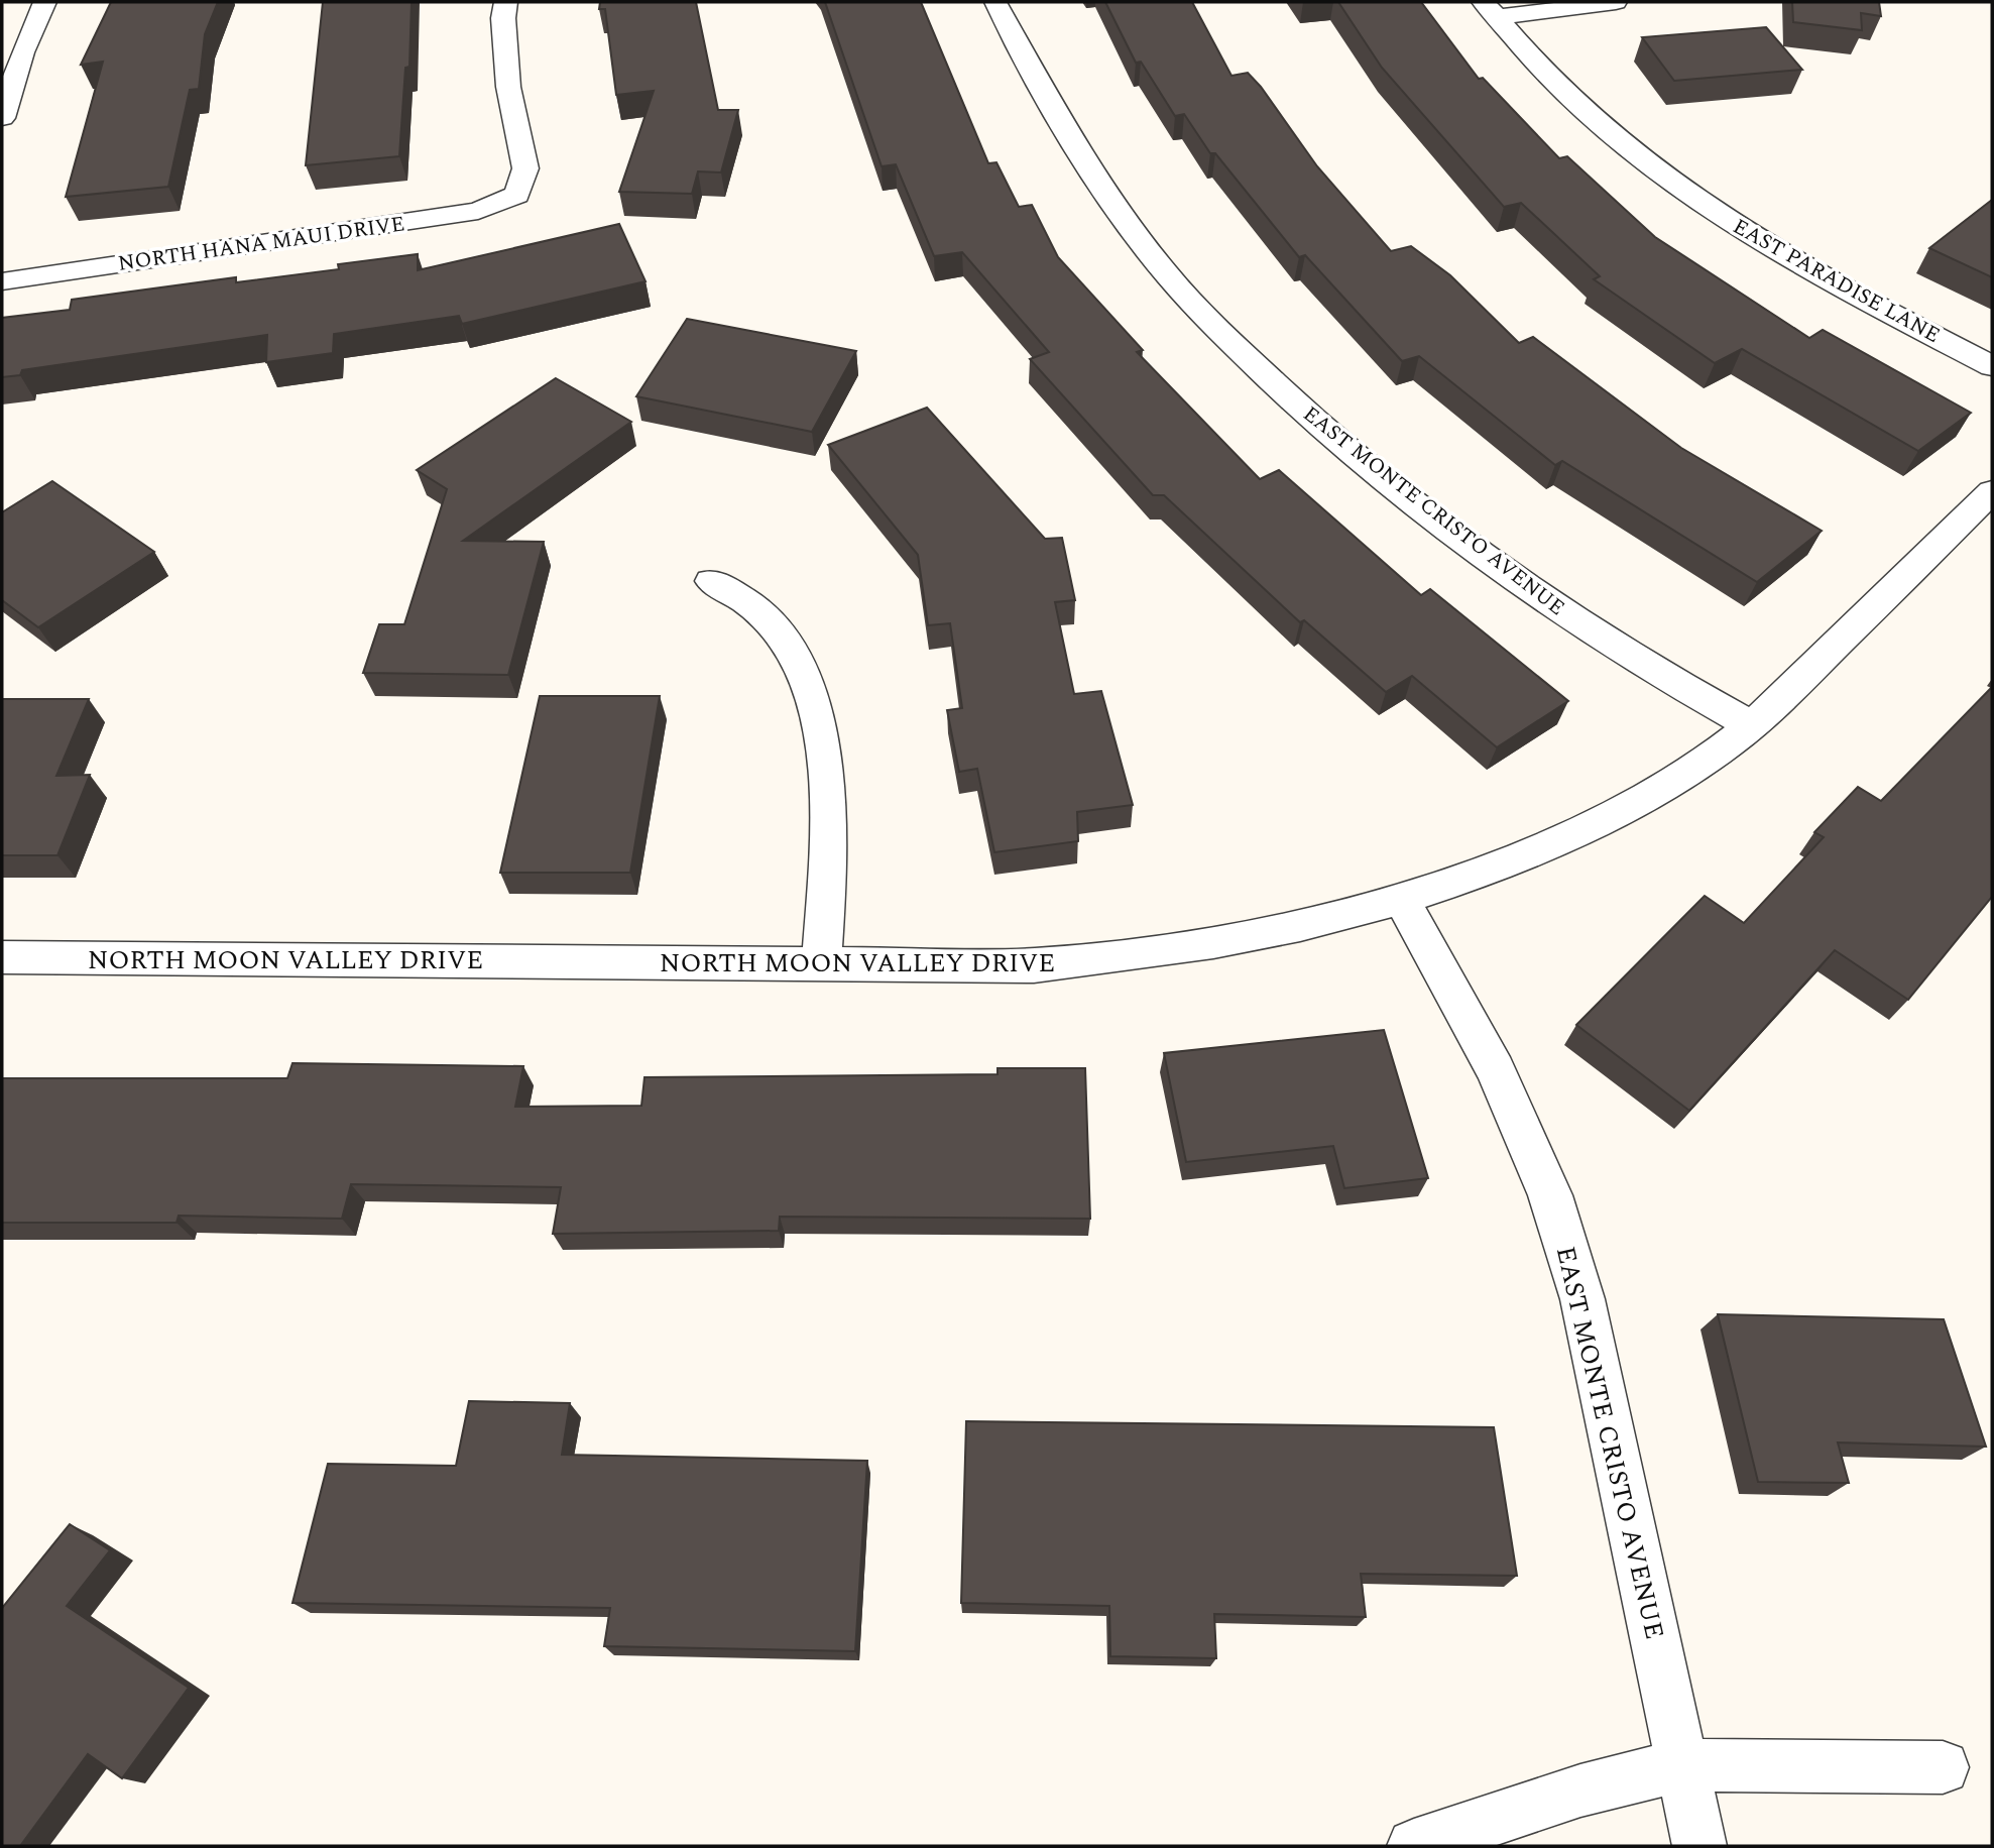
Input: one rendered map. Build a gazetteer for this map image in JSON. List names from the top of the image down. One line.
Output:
{"streets":{"street":["NORTH HANA MAUI DRIVE","EAST PARADISE LANE","EAST MONTE CRISTO AVENUE","NORTH MOON VALLEY DRIVE"]},"crossings":[["EAST MONTE CRISTO AVENUE","NORTH MOON VALLEY DRIVE"]]}
